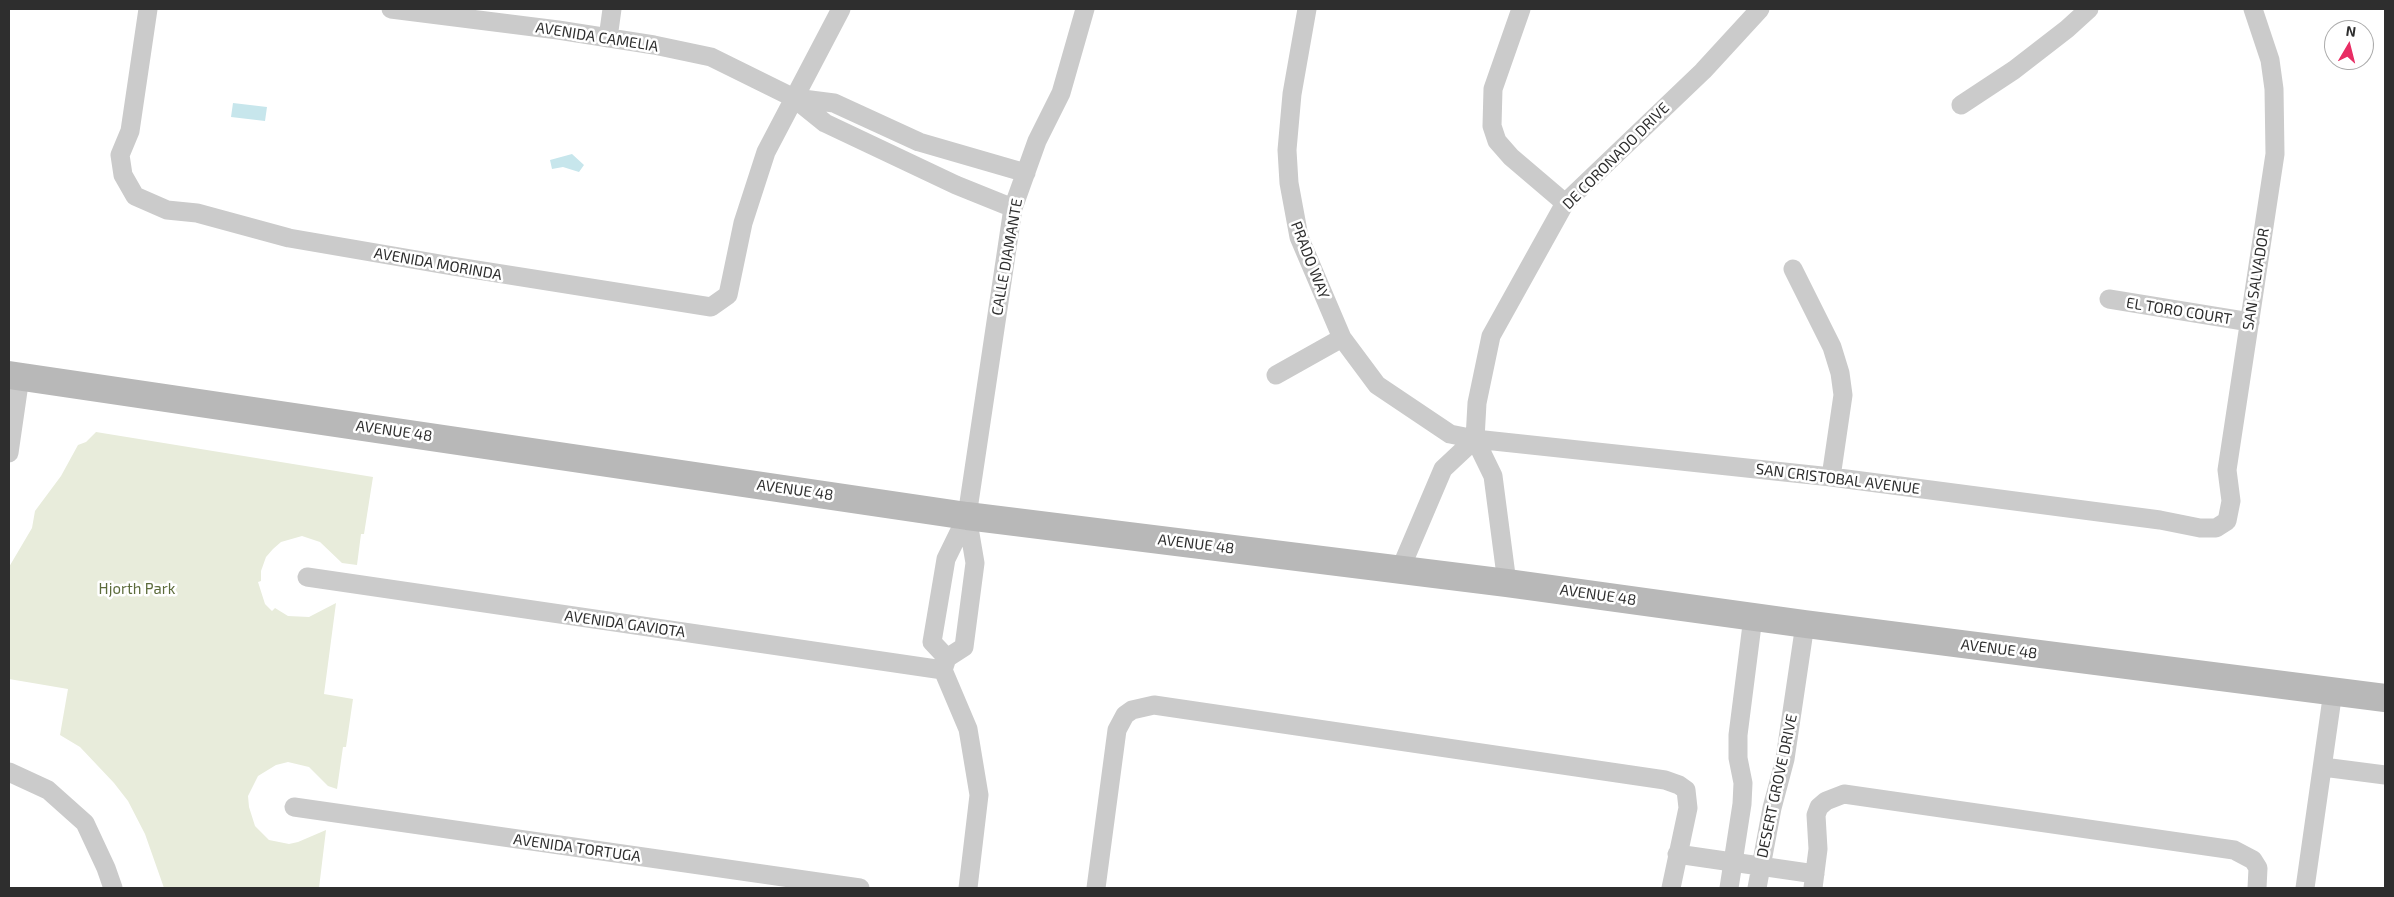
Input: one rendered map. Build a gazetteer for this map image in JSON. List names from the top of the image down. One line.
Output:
{"streets":{"main road":["AVENUE 48"],"street":["AVENIDA CAMELIA","DE CORONADO DRIVE","CALLE DIAMANTE","PRADO WAY","AVENIDA MORINDA","SAN SALVADOR","EL TORO COURT","SAN CRISTOBAL AVENUE","AVENIDA GAVIOTA","DESERT GROVE DRIVE","AVENIDA TORTUGA"]},"crossings":[["AVENIDA CAMELIA","CALLE DIAMANTE"],["AVENIDA CAMELIA","AVENIDA MORINDA"],["DE CORONADO DRIVE","PRADO WAY"],["DE CORONADO DRIVE","AVENUE 48"],["DE CORONADO DRIVE","SAN CRISTOBAL AVENUE"],["CALLE DIAMANTE","AVENUE 48"],["PRADO WAY","SAN CRISTOBAL AVENUE"],["SAN SALVADOR","EL TORO COURT"],["SAN SALVADOR","SAN CRISTOBAL AVENUE"],["AVENUE 48","DESERT GROVE DRIVE"]],"parks":["Hjorth Park"],"north":"top"}
